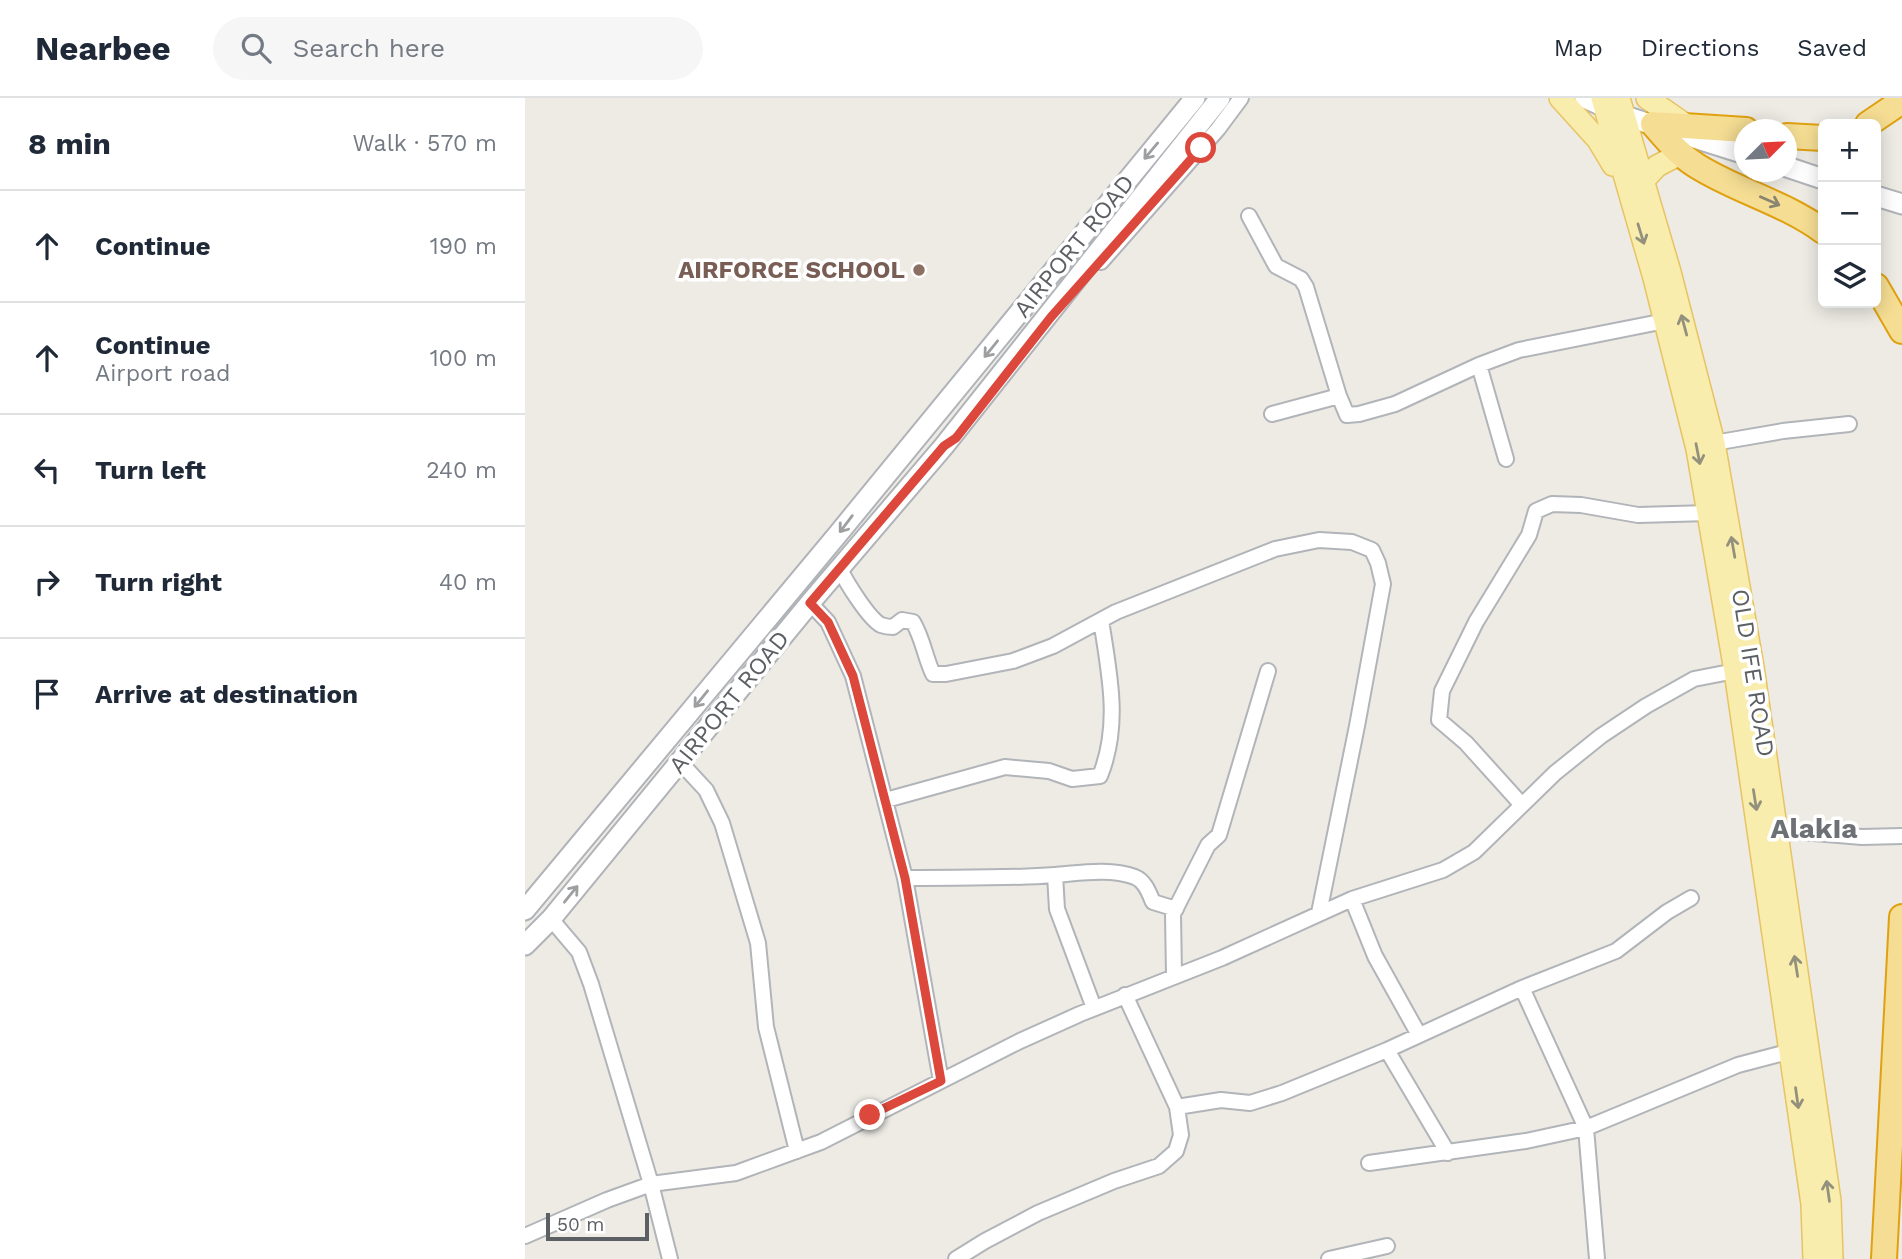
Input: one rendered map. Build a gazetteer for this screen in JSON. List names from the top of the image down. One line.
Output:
{"streets":{"main road":["AIRPORT ROAD","OLD IFE ROAD"]},"districts":["AlakIa"],"places":["AIRFORCE SCHOOL"],"scale_bar":"50 m","north":"top right","page":{"header":"Nearbee","search":"Search here","nav":["Map","Directions","Saved"],"heading":["8 min","Walk · 570 m"],"map_buttons":["+","−"],"list":[["Continue","190 m"],["Continue","Airport road","100 m"],["Turn left","240 m"],["Turn right","40 m"],"Arrive at destination"],"scale":"50 m"}}
